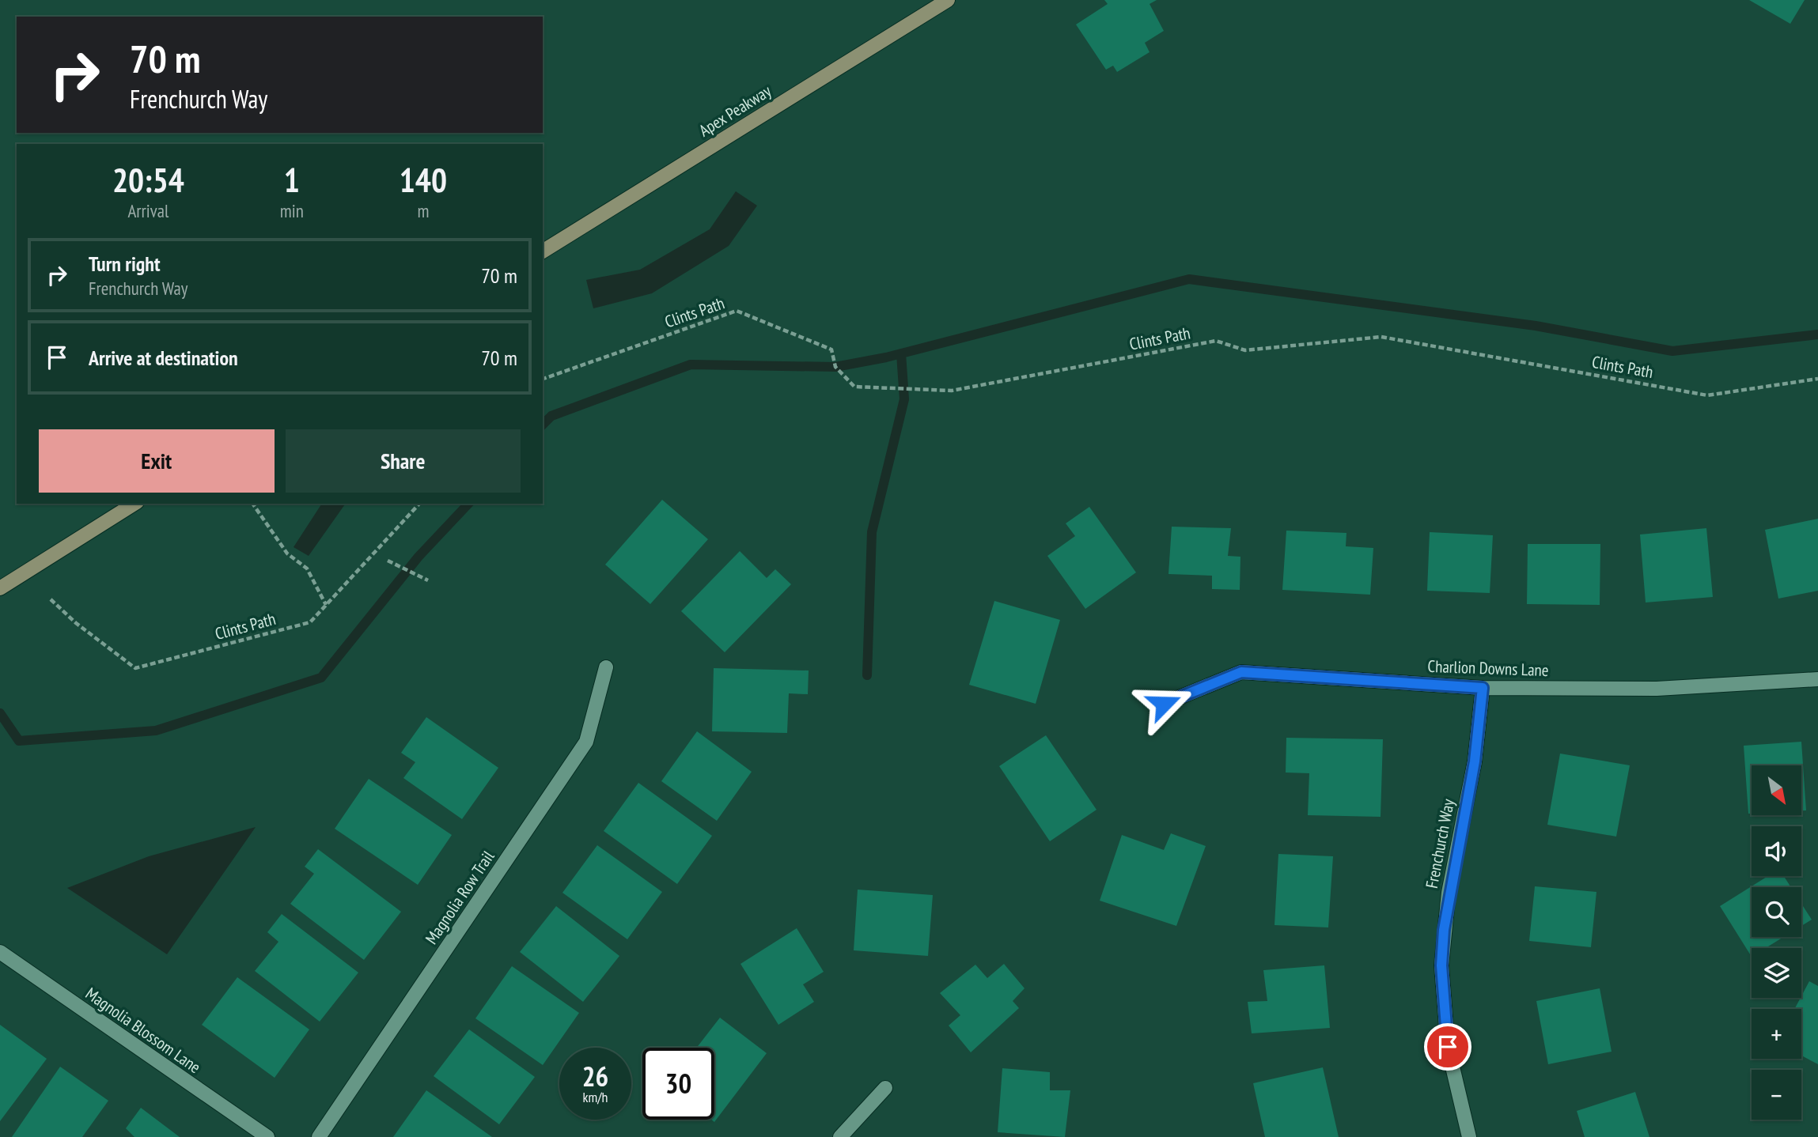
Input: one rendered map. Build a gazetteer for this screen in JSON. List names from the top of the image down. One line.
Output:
{"streets":{"main road":["Apex Peakway"],"street":["Charlion Downs Lane","Frenchurch Way","Magnolia Row Trail","Magnolia Blossom Lane"],"path":["Clints Path"]},"crossings":[["Charlion Downs Lane","Frenchurch Way"]],"north":"bottom right","page":{"turn":["70 m","Frenchurch Way"],"eta":["20:54","Arrival","1","min","140","m"],"list":[{"name":"Turn right","note":"Frenchurch Way","value":"70 m"},{"name":"Arrive at destination","value":"70 m"}],"buttons":["Exit","Share"],"map_buttons":["+","−"],"speed":"26 km/h","limit":"30"}}
